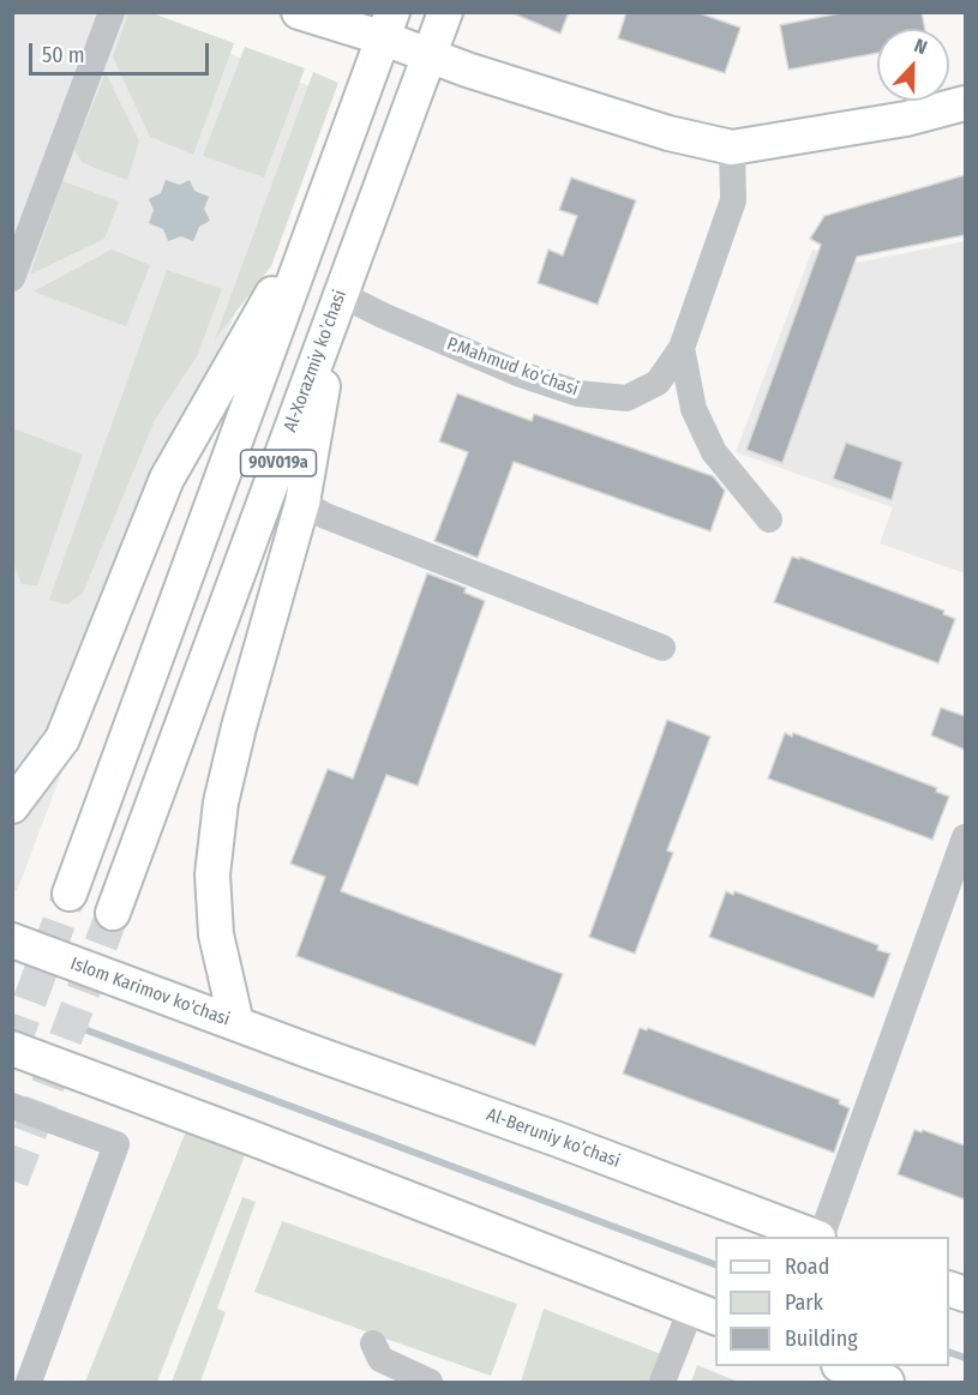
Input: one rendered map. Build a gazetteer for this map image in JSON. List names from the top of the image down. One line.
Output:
{"streets":{"main road":["Al-Xorazmiy ko’chasi","90V019a","Islom Karimov ko'chasi","Al-Beruniy ko’chasi"],"street":["P.Mahmud ko'chasi"]},"crossings":[["Al-Xorazmiy ko’chasi","P.Mahmud ko'chasi"],["Islom Karimov ko'chasi","Al-Beruniy ko’chasi"]],"legend":["Road","Park","Building"],"scale_bar":"50 m","north":"top"}
